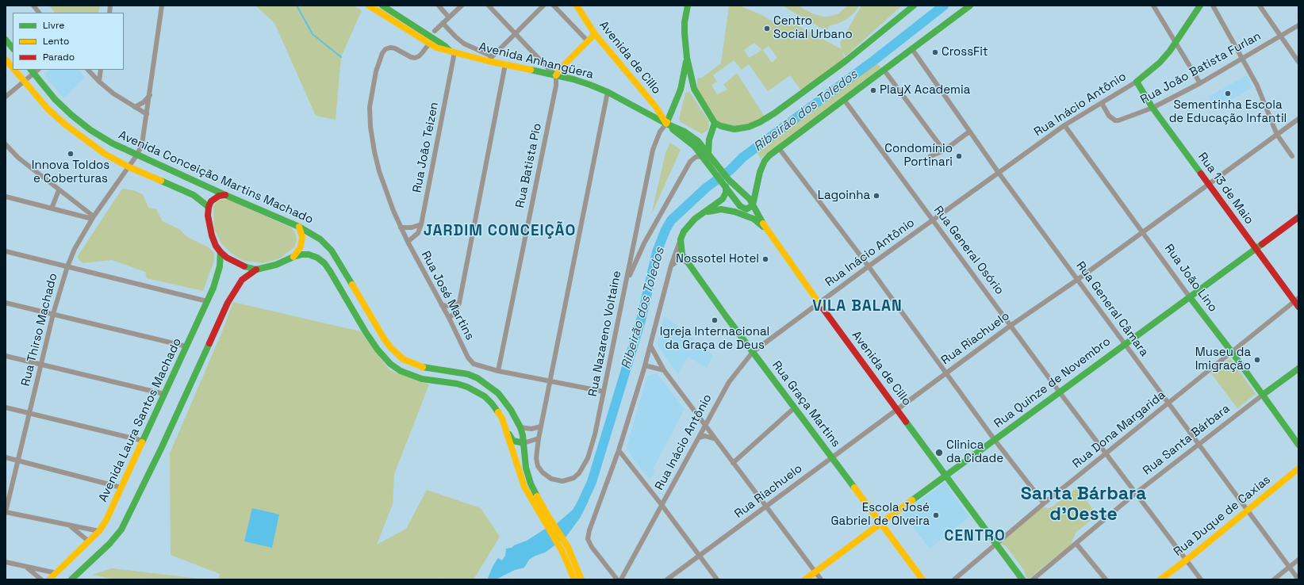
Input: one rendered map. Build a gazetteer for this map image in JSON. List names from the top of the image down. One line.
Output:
{"streets":{"main road":["Avenida de Cillo","Avenida Anhangüera","Rua Inácio Antônio","Avenida Conceição Martins Machado","Rua 13 de Maio","Rua João Lino","Rua Quinze de Novembro","Rua Graça Martins","Avenida Laura Santos Machado","Rua Santa Bárbara","Rua Duque de Caxias"],"street":["Rua João Batista Furlan","Rua João Teizen","Rua Batista Pio","Rua General Osório","Rua José Martins","Rua General Câmara","Rua Thirso Machado","Rua Nazareno Voltaine","Rua Riachuelo","Rua Dona Margarida"]},"crossings":[["Avenida de Cillo","Avenida Anhangüera"],["Avenida de Cillo","Rua Inácio Antônio"],["Avenida de Cillo","Rua Nazareno Voltaine"],["Avenida de Cillo","Rua Riachuelo"],["Avenida de Cillo","Rua Quinze de Novembro"],["Avenida de Cillo","Rua Dona Margarida"],["Avenida Anhangüera","Rua João Teizen"],["Avenida Anhangüera","Rua Batista Pio"],["Avenida Anhangüera","Rua José Martins"],["Avenida Anhangüera","Rua Nazareno Voltaine"],["Rua João Batista Furlan","Rua Inácio Antônio"],["Rua João Batista Furlan","Rua 13 de Maio"],["Rua Inácio Antônio","Rua 13 de Maio"],["Rua Inácio Antônio","Rua General Osório"],["Rua Inácio Antônio","Rua João Lino"],["Rua Inácio Antônio","Rua General Câmara"],["Rua Inácio Antônio","Rua Graça Martins"],["Rua João Teizen","Rua José Martins"],["Rua Batista Pio","Rua José Martins"],["Avenida Conceição Martins Machado","Rua Thirso Machado"],["Rua 13 de Maio","Rua Riachuelo"],["Rua 13 de Maio","Rua Quinze de Novembro"],["Rua 13 de Maio","Rua Dona Margarida"],["Rua General Osório","Rua Riachuelo"],["Rua General Osório","Rua Quinze de Novembro"],["Rua General Osório","Rua Dona Margarida"],["Rua General Osório","Rua Santa Bárbara"],["Rua General Osório","Rua Duque de Caxias"],["Rua João Lino","Rua Riachuelo"],["Rua João Lino","Rua Quinze de Novembro"],["Rua João Lino","Rua Dona Margarida"],["Rua João Lino","Rua Santa Bárbara"],["Rua José Martins","Rua Nazareno Voltaine"],["Rua General Câmara","Rua Riachuelo"],["Rua General Câmara","Rua Quinze de Novembro"],["Rua General Câmara","Rua Dona Margarida"],["Rua General Câmara","Rua Santa Bárbara"],["Rua General Câmara","Rua Duque de Caxias"],["Rua Riachuelo","Rua Graça Martins"],["Rua Quinze de Novembro","Rua Graça Martins"]],"districts":["JARDIM CONCEIÇÃO","VILA BALAN","Santa Bárbara d'Oeste","CENTRO"],"water":["Ribeirão dos Toledos"],"places":["Centro Social Urbano","CrossFit","PlayX Academia","Sementinha Escola de Educação Infantil","Innova Toldos e Coberturas","Condomínio Portinari","Lagoinha","Nossotel Hotel","Igreja Internacional da Graça de Deus","Museu da Imigração","Clinica da Cidade","Escola José Gabriel de Olveira"],"legend":["Livre","Lento","Parado"]}
